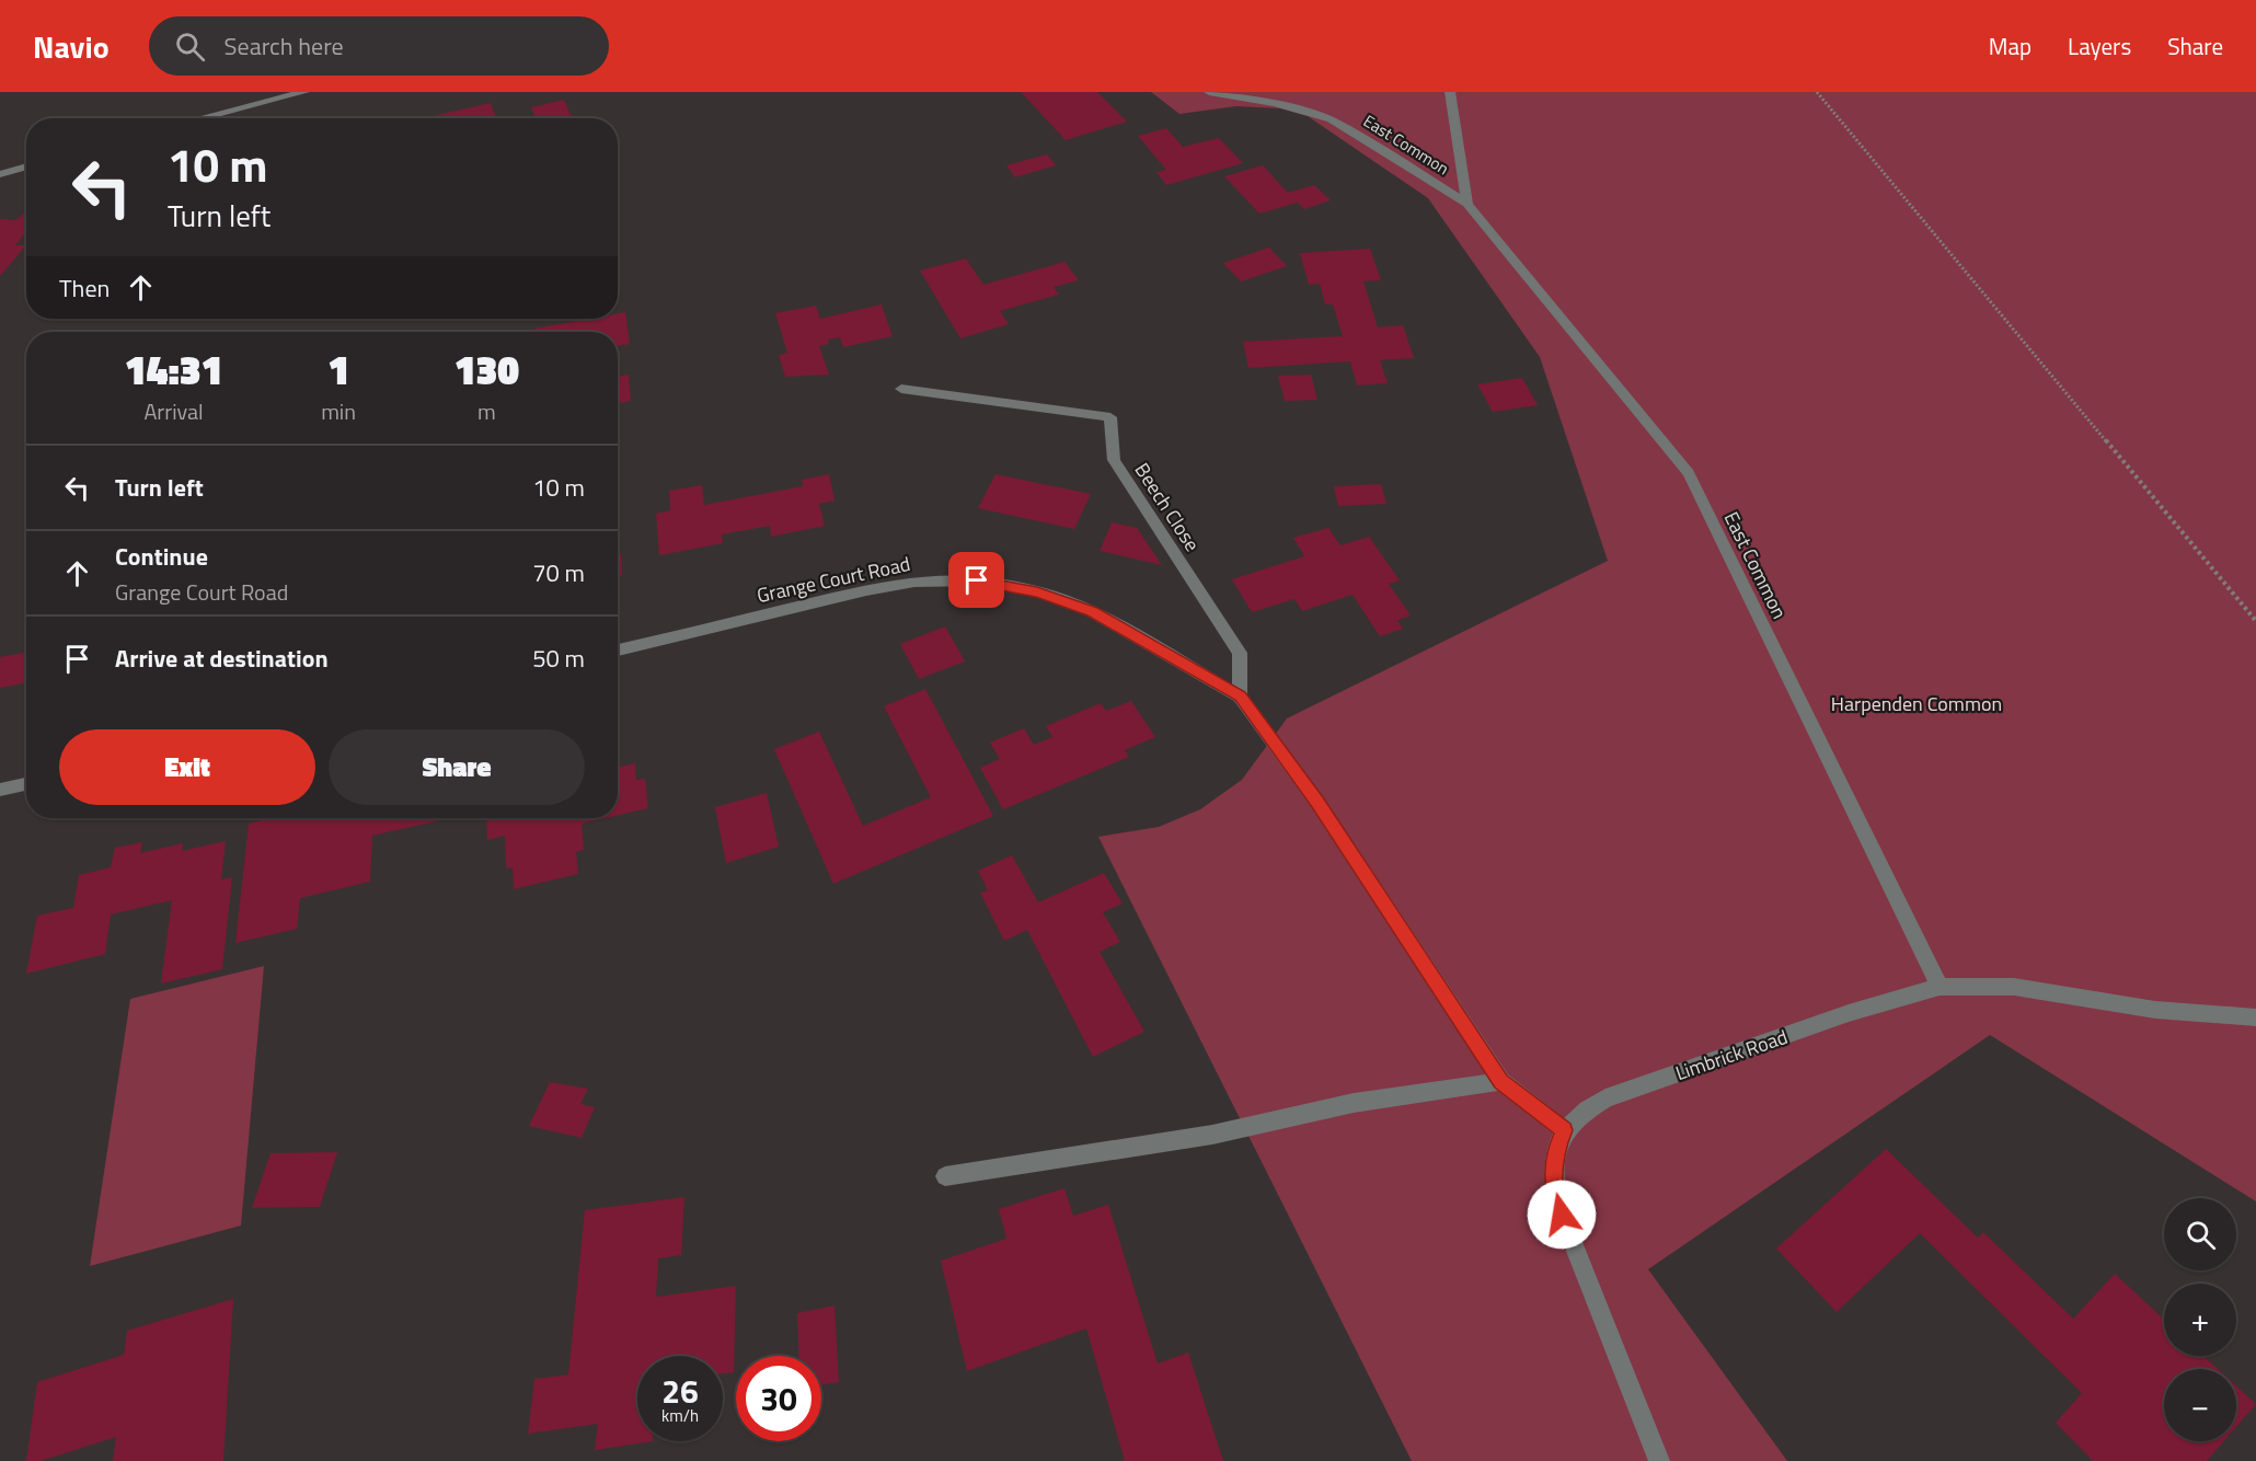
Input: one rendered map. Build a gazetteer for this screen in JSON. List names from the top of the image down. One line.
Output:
{"streets":{"street":["East Common","Beech Close","Grange Court Road","Limbrick Road"]},"crossings":[["East Common","Limbrick Road"],["Beech Close","Grange Court Road"]],"parks":["Harpenden Common"],"page":{"header":"Navio","search":"Search here","nav":["Map","Layers","Share"],"turn":["10 m","Turn left"],"then":"Then","eta":["14:31","Arrival","1","min","130","m"],"list":[{"name":"Turn left","value":"10 m"},{"name":"Continue","note":"Grange Court Road","value":"70 m"},{"name":"Arrive at destination","value":"50 m"}],"buttons":["Exit","Share"],"map_buttons":["+","−"],"speed":"26 km/h","limit":"30"}}
